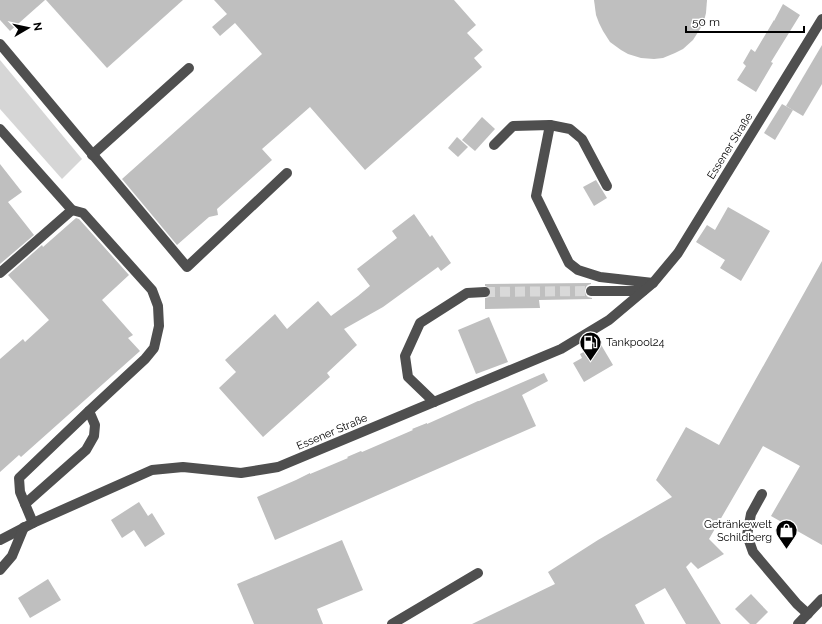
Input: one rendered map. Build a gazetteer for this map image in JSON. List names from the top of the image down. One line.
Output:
{"streets":{"street":["Essener Straße"]},"places":{"fuel station":["Tankpool24"],"shop":["Getränkewelt Schildberg"]},"scale_bar":"50 m","north":"right"}
